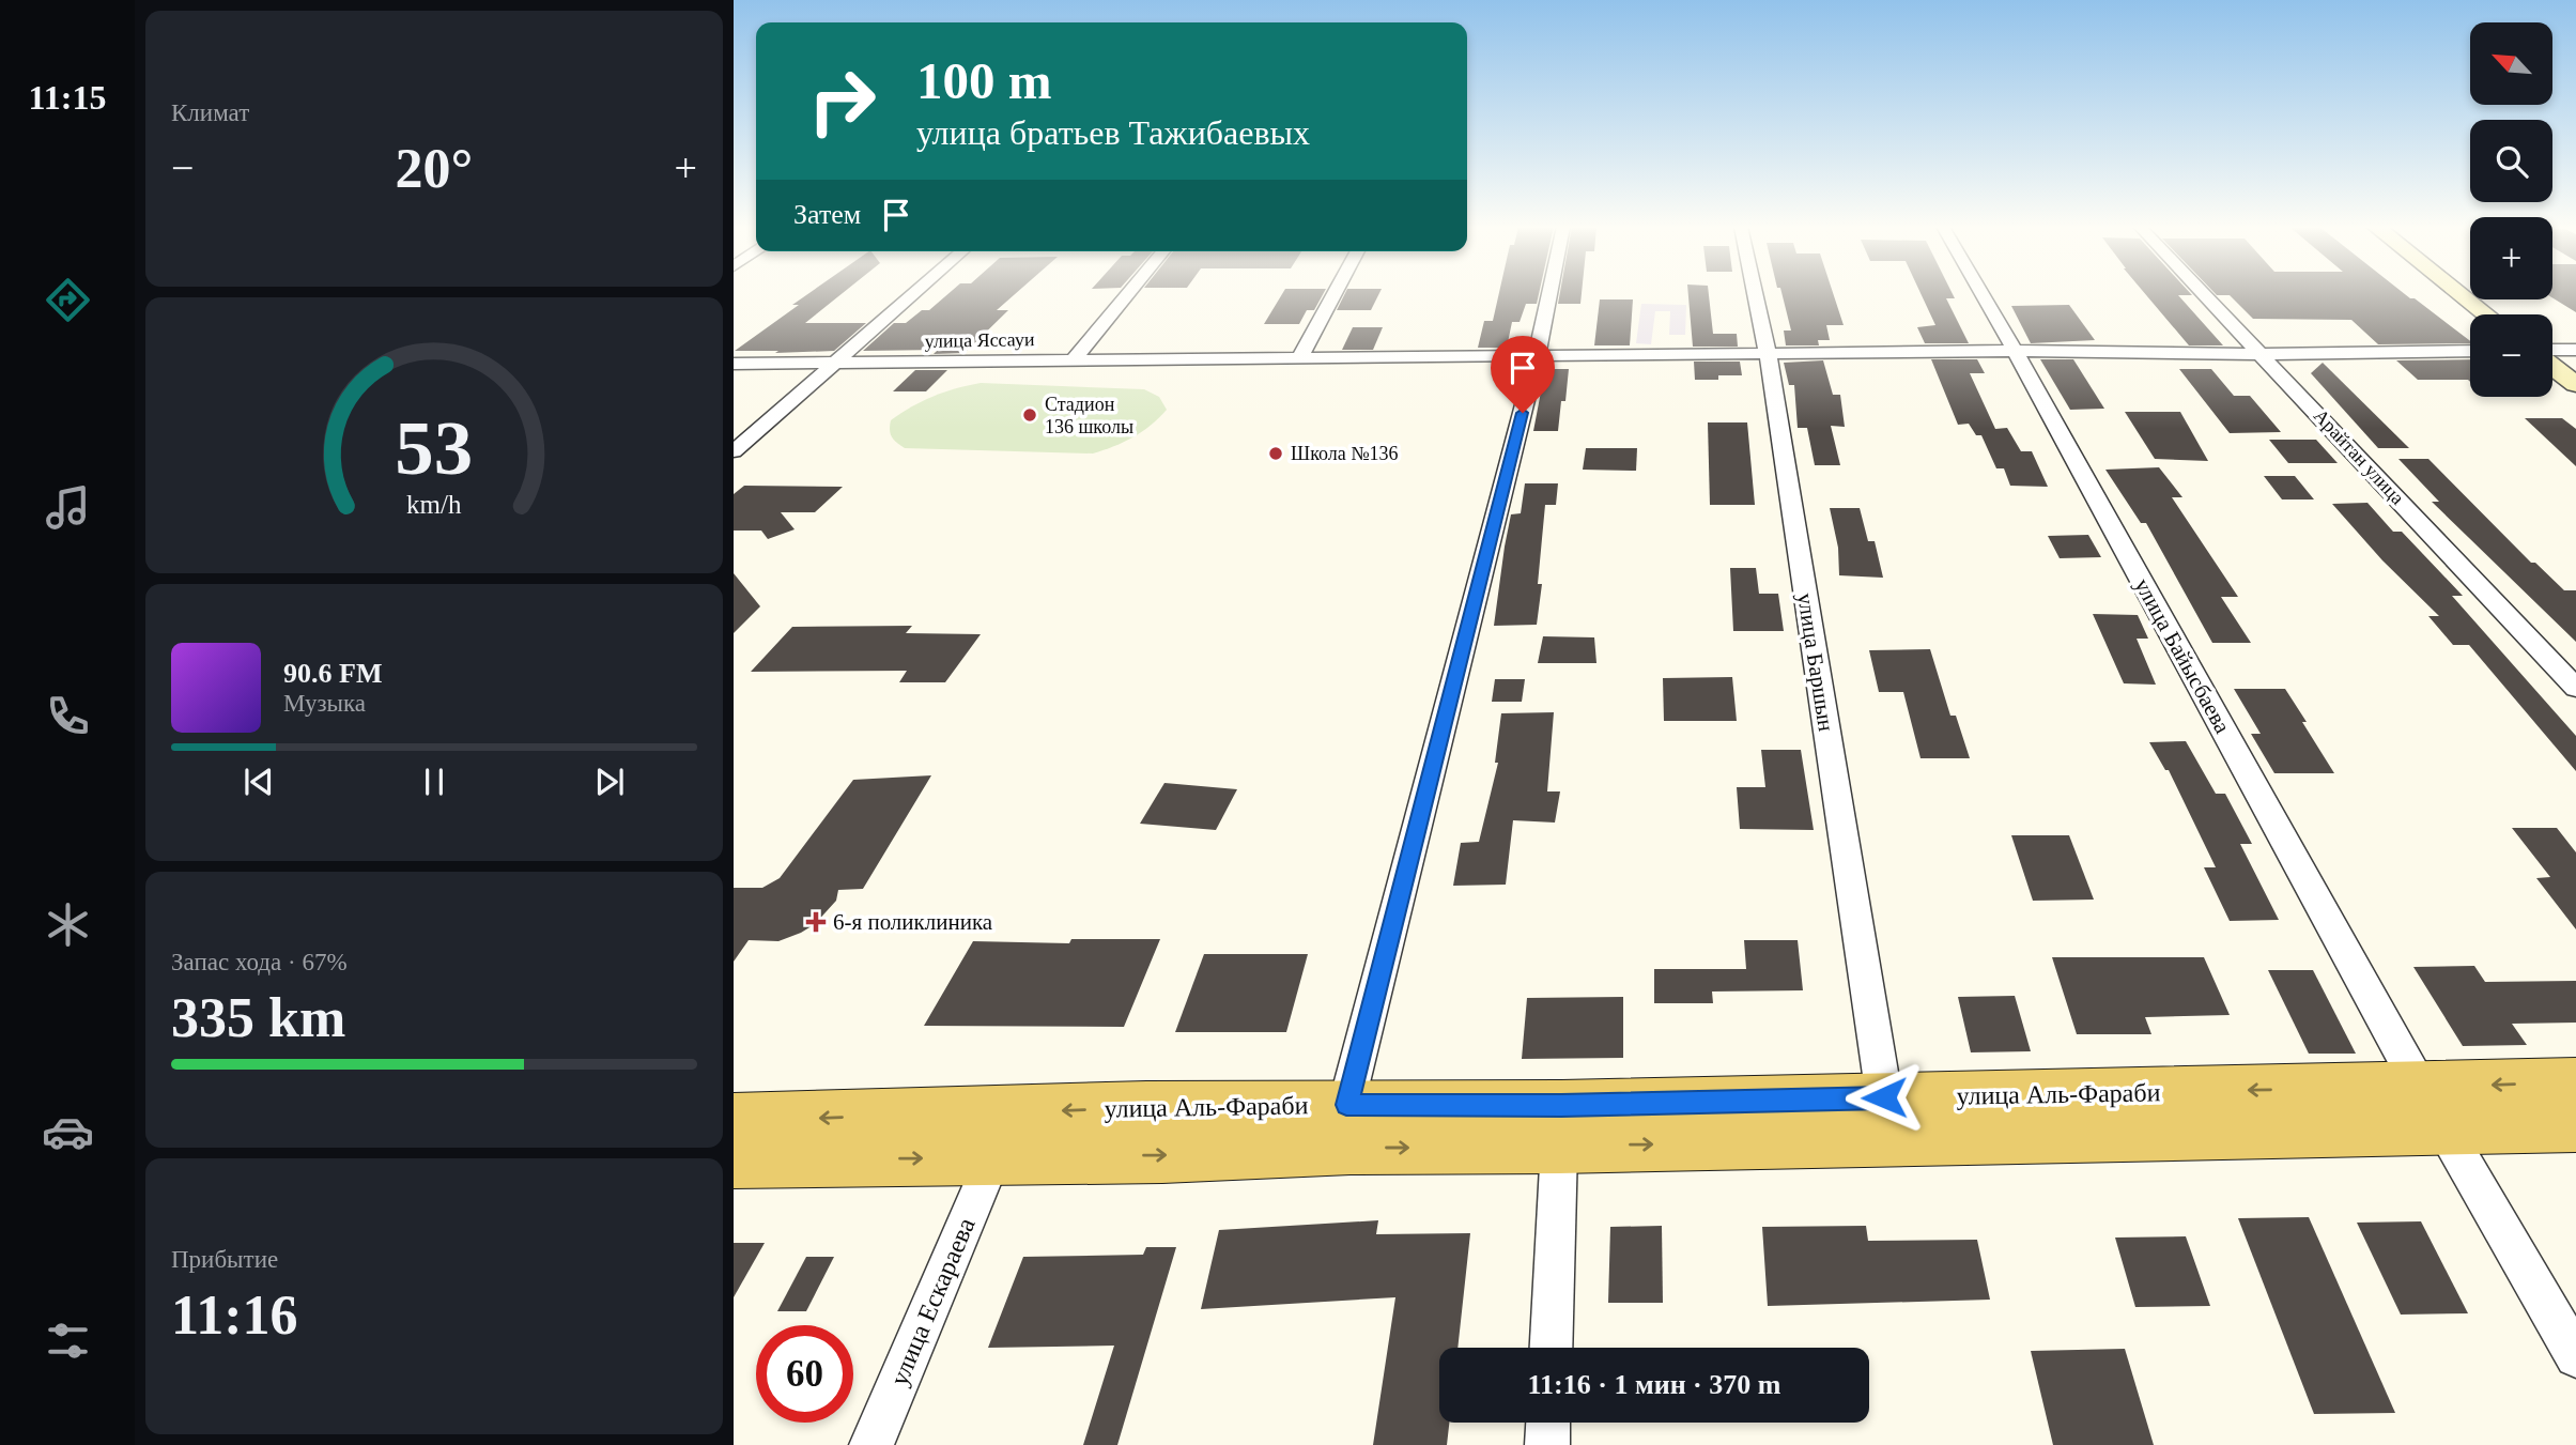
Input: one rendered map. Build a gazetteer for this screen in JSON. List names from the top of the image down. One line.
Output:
{"streets":{"main road":["улица Аль-Фараби"],"street":["улица Яссауи","Арайтан улица","улица Байысбаева","улица Баршын","улица Ескараева"]},"crossings":[["улица Яссауи","Арайтан улица"],["улица Яссауи","улица Байысбаева"],["улица Яссауи","улица Баршын"],["улица Байысбаева","улица Аль-Фараби"],["улица Баршын","улица Аль-Фараби"],["улица Аль-Фараби","улица Ескараева"]],"places":{"other":["Стадион 136 школы","Школа №136"],"health":["6-я поликлиника"]},"north":"top left","page":{"tabs":"11:15","tile":["Климат",["Запас хода · 67%","335 km"],["Прибытие","11:16"]],"map_buttons":["+","−"],"turn":["100 m","улица братьев Тажибаевых"],"heat":["−","20°","+"],"then":"Затем","song":["90.6 FM","Музыка"],"limit":"60","trip":"11:16 · 1 мин · 370 m","gauge":["53","km/h"]}}
